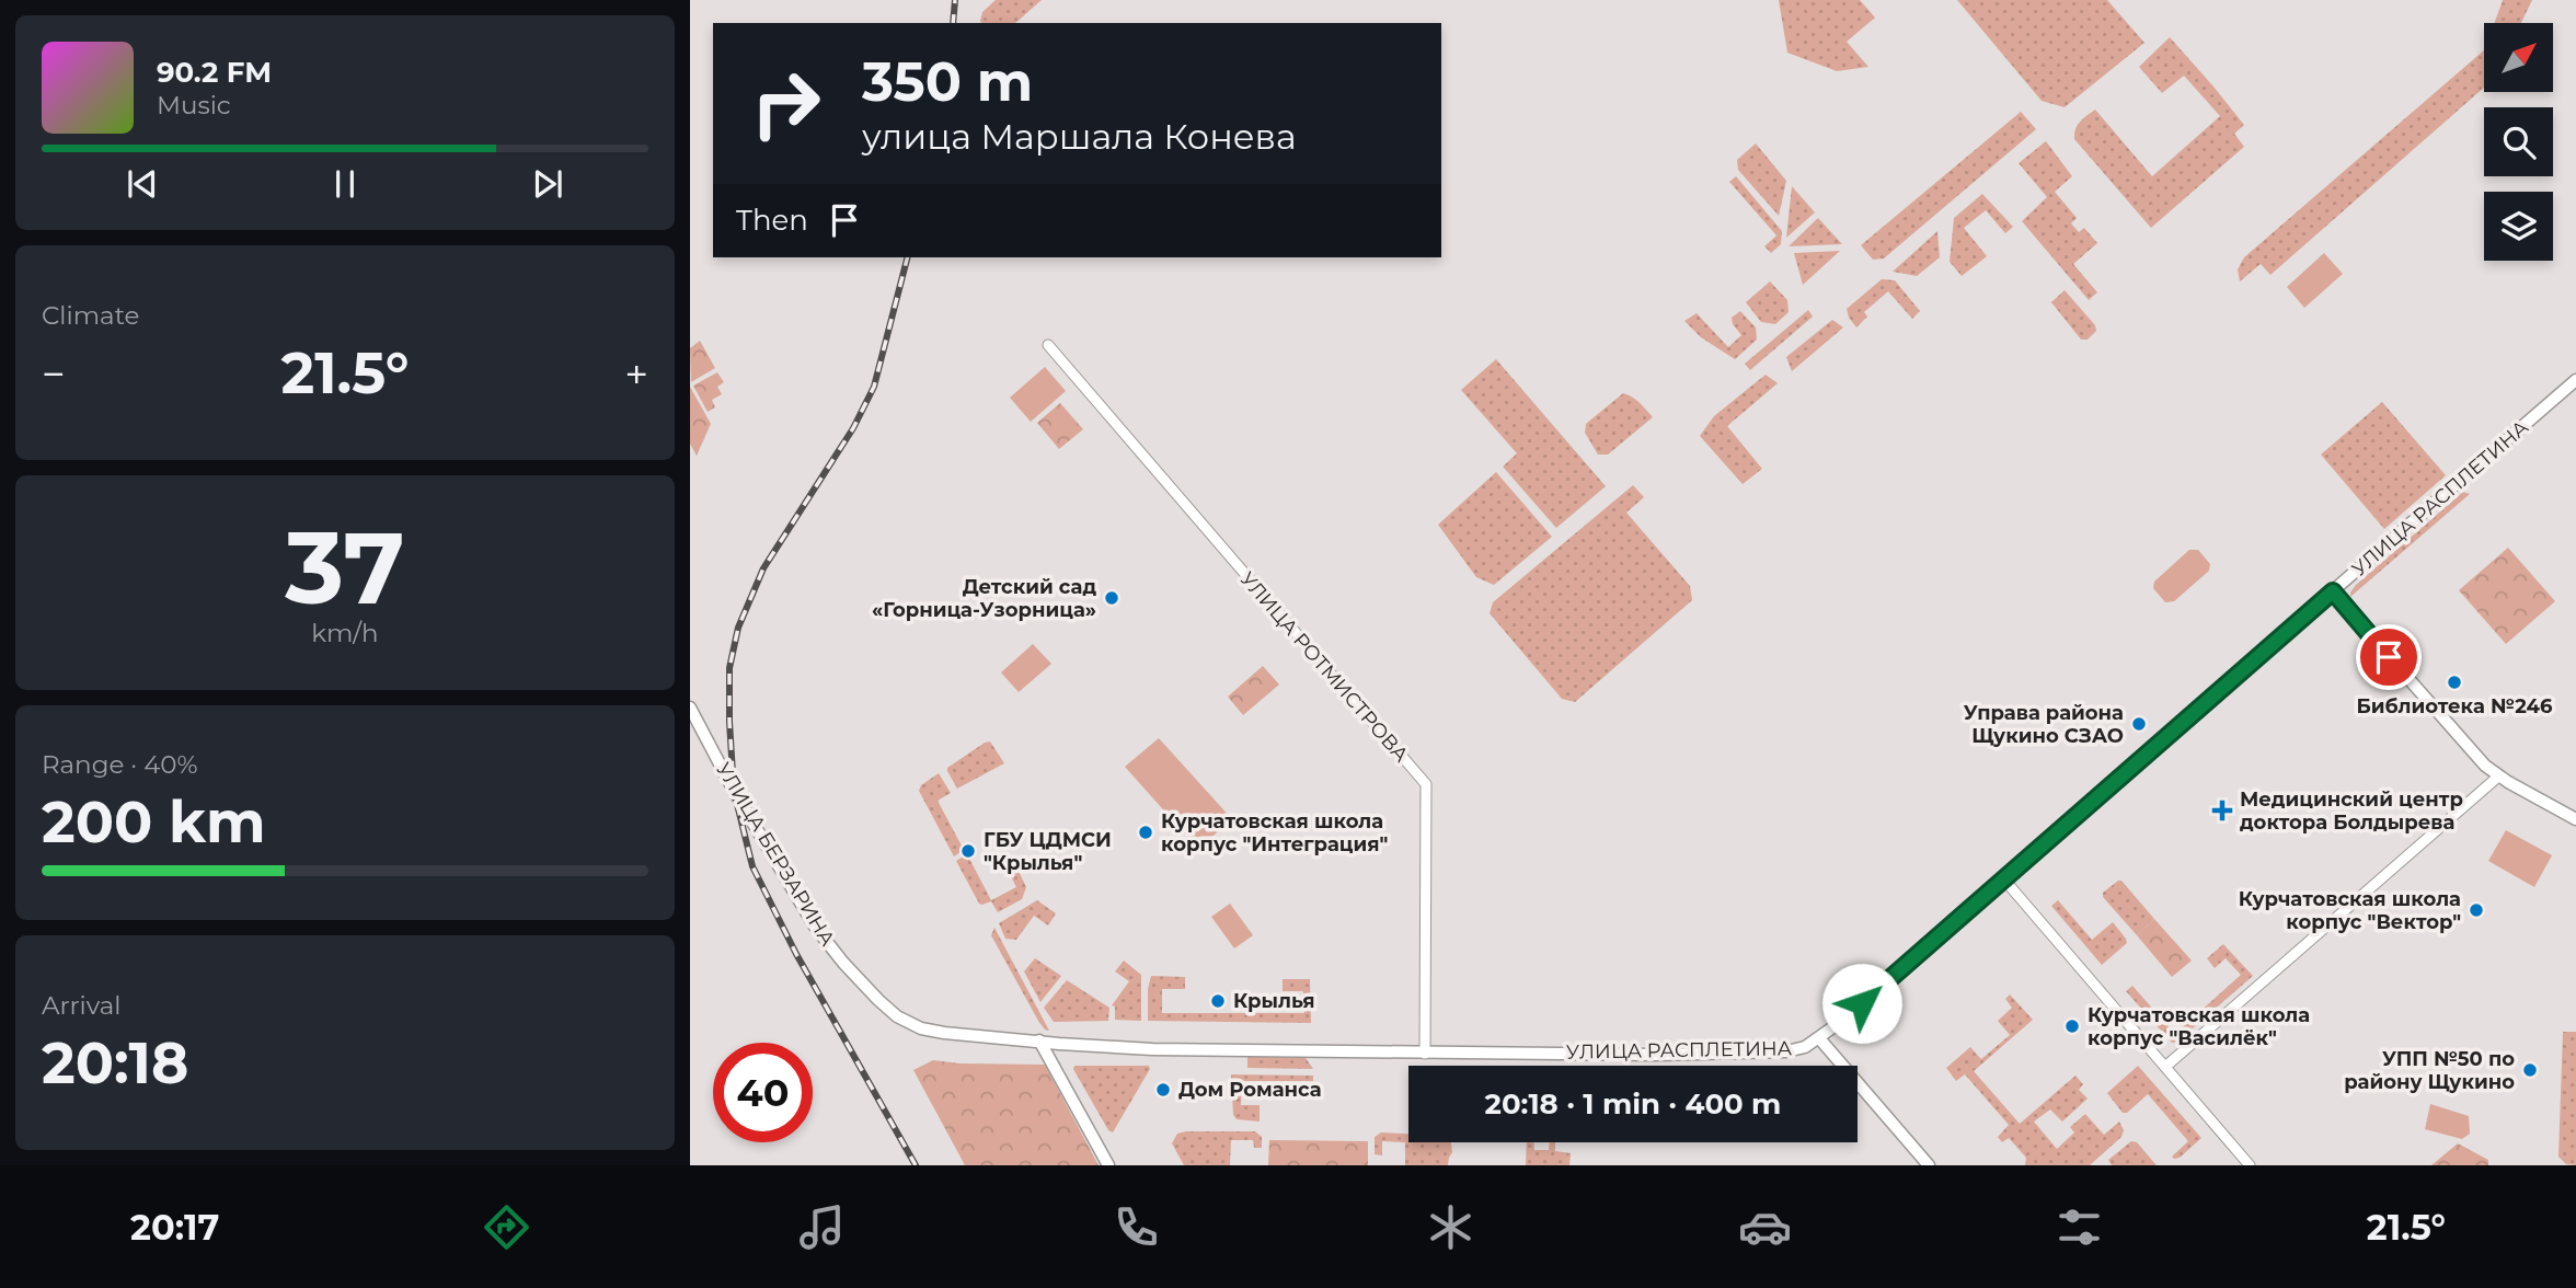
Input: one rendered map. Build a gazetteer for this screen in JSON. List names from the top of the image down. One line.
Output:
{"streets":{"street":["УЛИЦА РАСПЛЕТИНА","УЛИЦА РОТМИСТРОВА","УЛИЦА БЕРЗАРИНА"]},"crossings":[["УЛИЦА РАСПЛЕТИНА","УЛИЦА РОТМИСТРОВА"],["УЛИЦА РАСПЛЕТИНА","УЛИЦА БЕРЗАРИНА"]],"places":{"other":["Детский сад «Горница-Узорница»","Библиотека №246","Управа района Щукино СЗАО","Курчатовская школа корпус \"Интеграция\"","ГБУ ЦДМСИ \"Крылья\"","Курчатовская школа корпус \"Вектор\"","Крылья","Курчатовская школа корпус \"Василёк\"","УПП №50 по району Щукино","Дом Романса"],"health":["Медицинский центр доктора Болдырева"]},"north":"top right","page":{"turn":["350 m","улица Маршала Конева"],"song":["90.2 FM","Music"],"then":"Then","tile":["Climate",["37","km/h"],["Range · 40%","200 km"],["Arrival","20:18"]],"heat":["−","21.5°","+"],"limit":"40","trip":"20:18 · 1 min · 400 m","tabs":["20:17","21.5°"]}}
